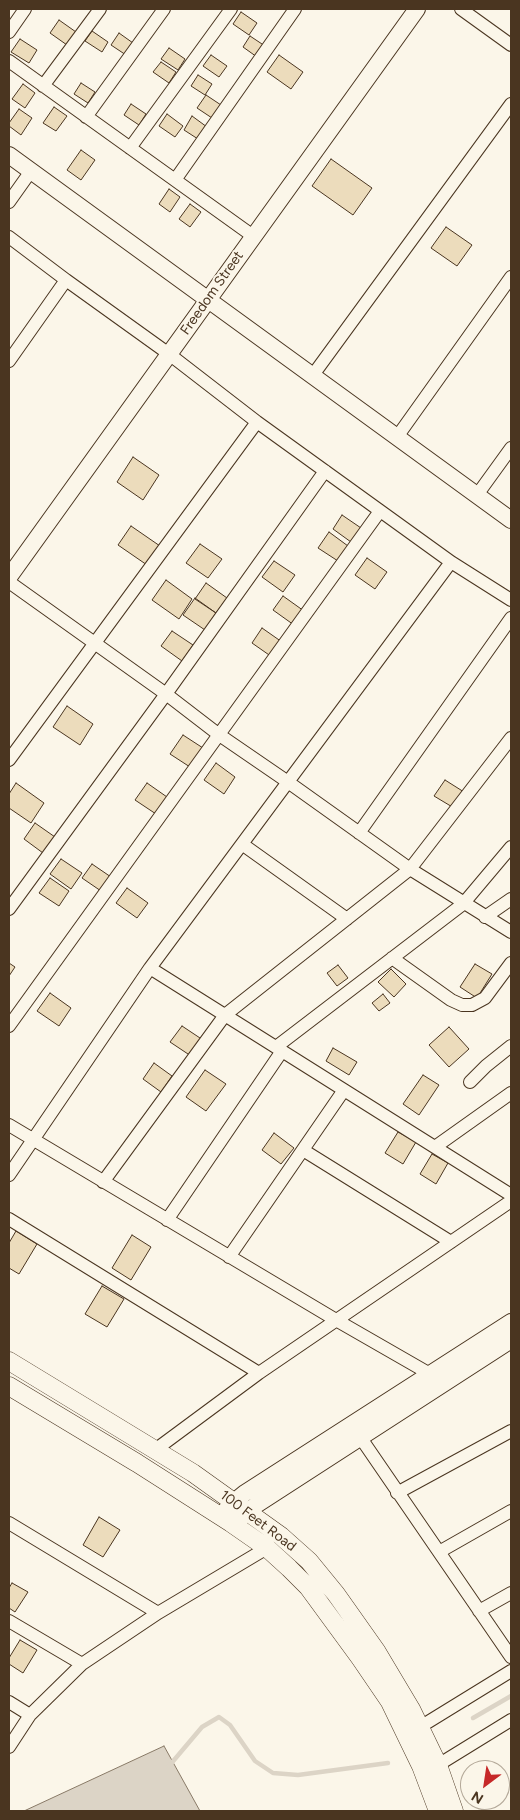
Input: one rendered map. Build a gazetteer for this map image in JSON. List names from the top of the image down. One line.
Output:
{"streets":{"main road":["100 Feet Road"],"street":["Freedom Street"]},"north":"bottom left"}
